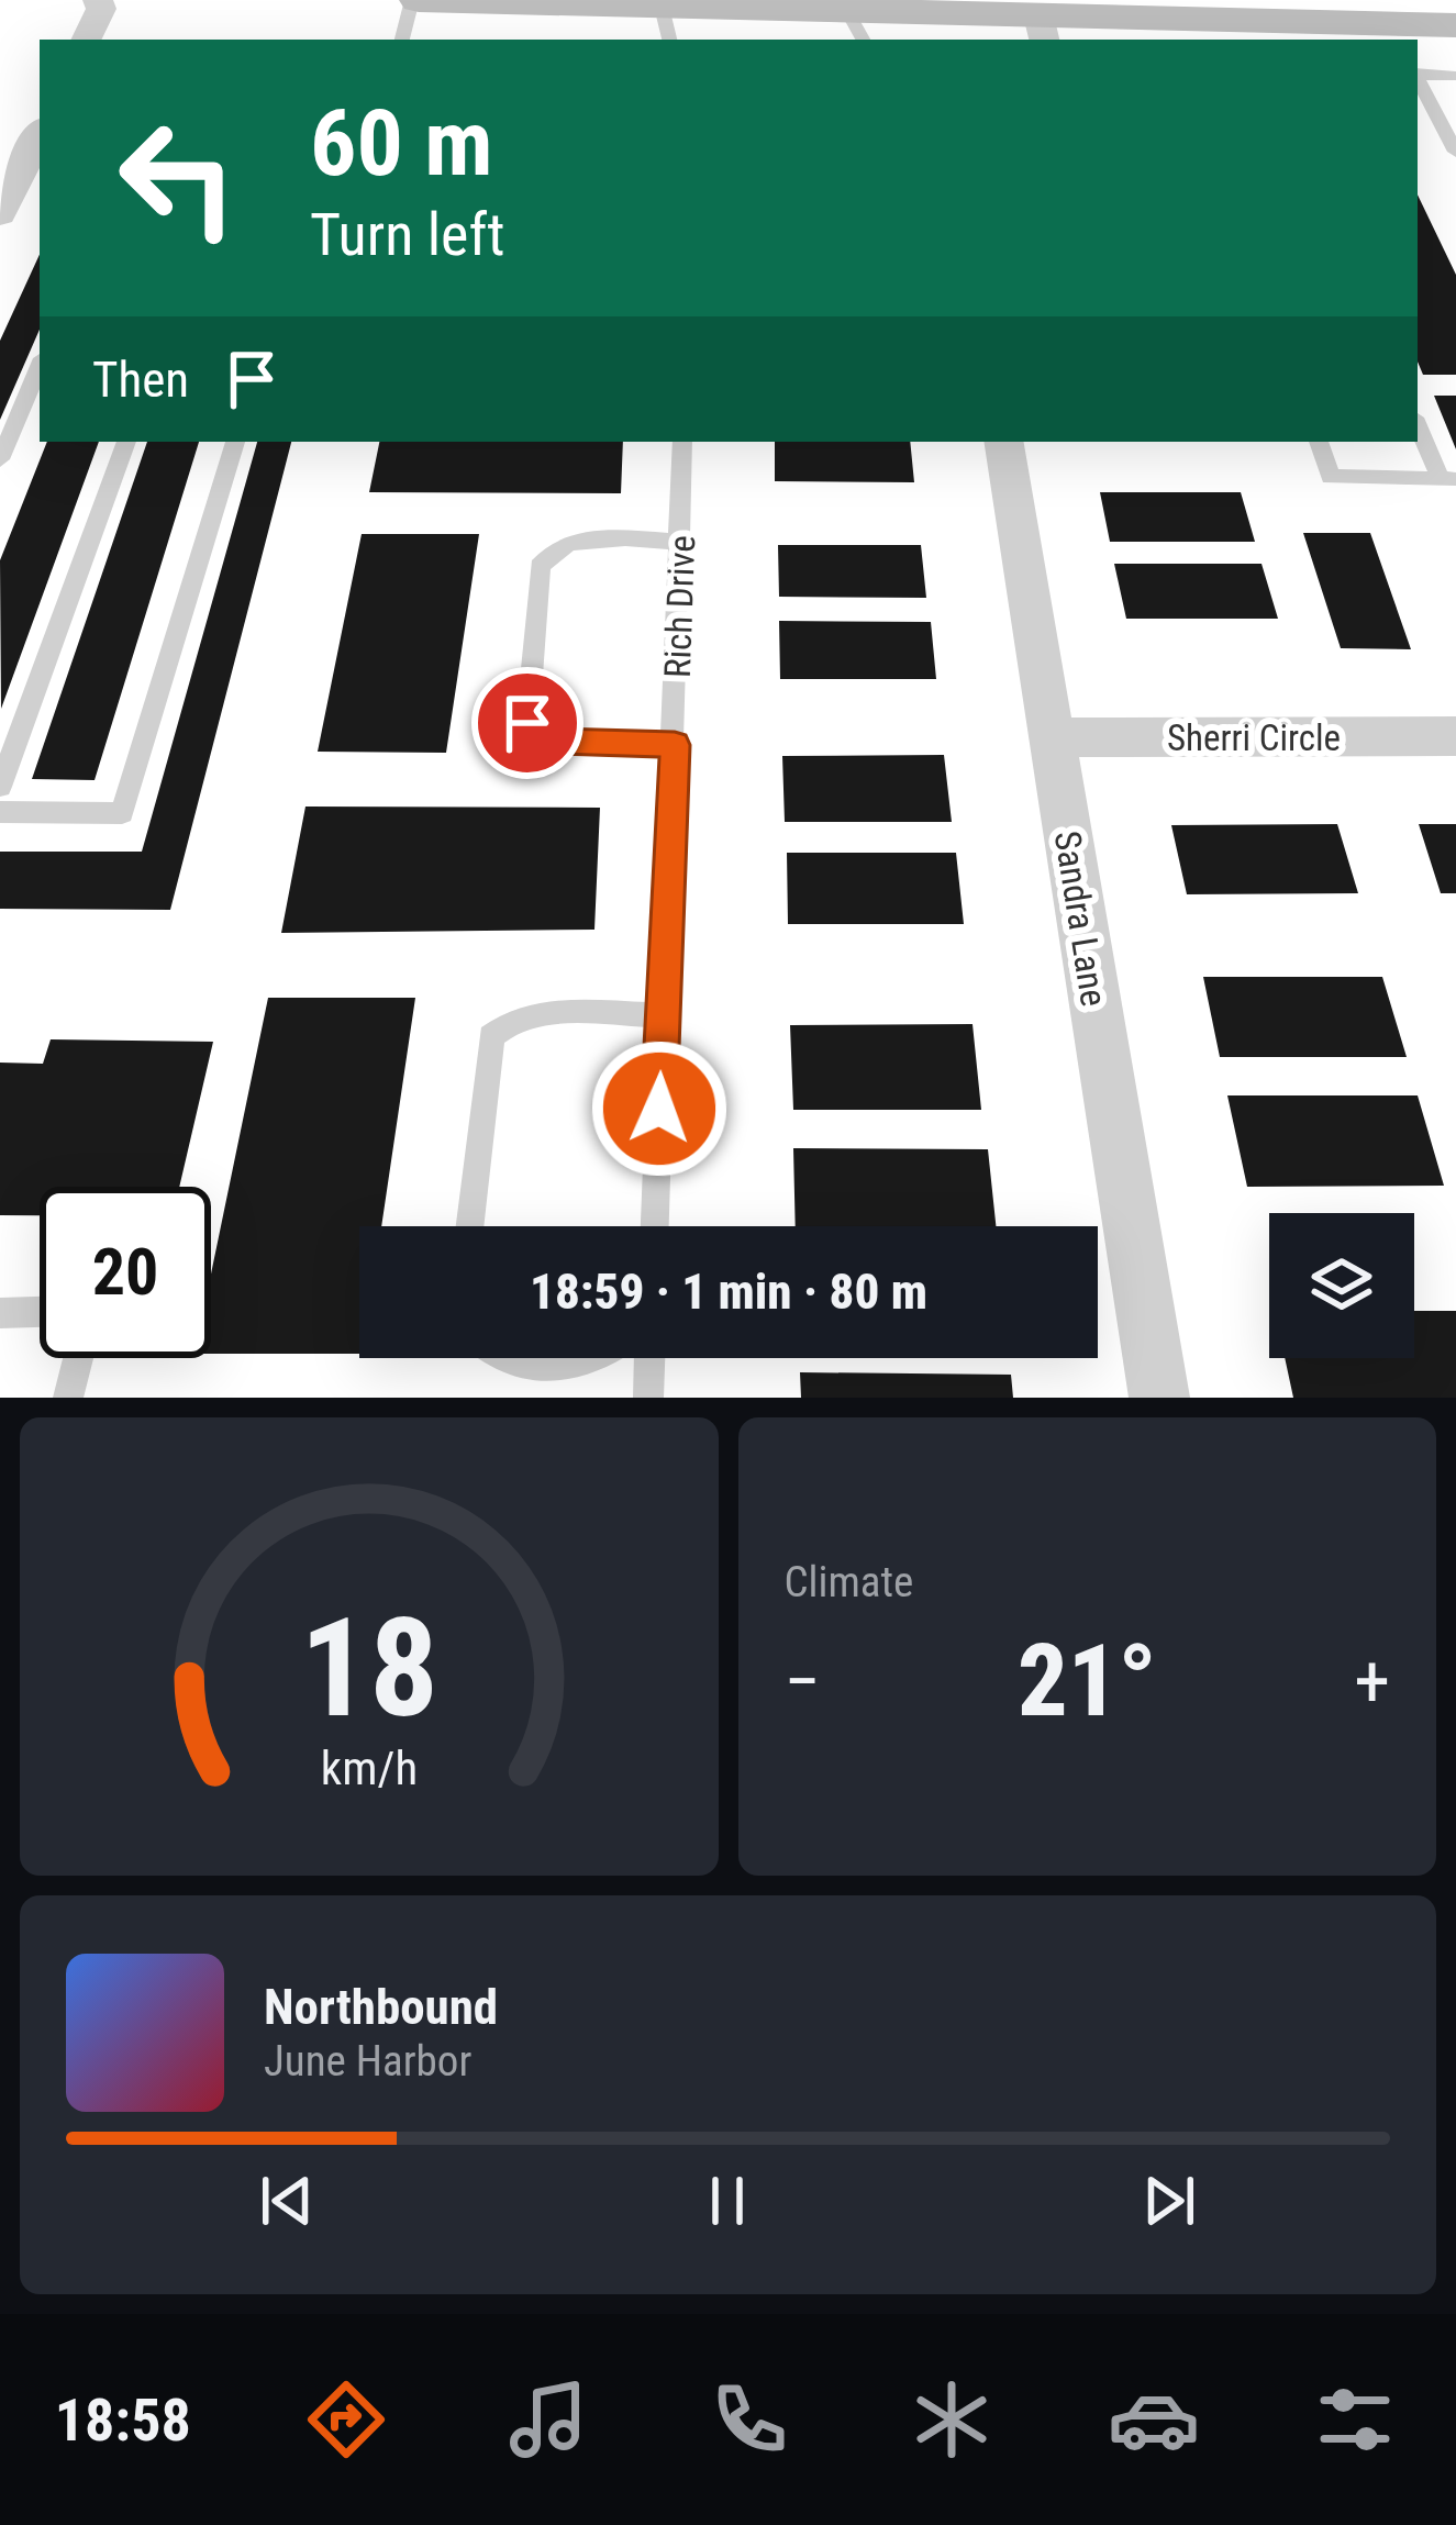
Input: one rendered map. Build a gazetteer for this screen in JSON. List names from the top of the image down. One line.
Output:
{"streets":{"street":["Sherri Circle","Sandra Lane"],"lane":["Rich Drive"]},"crossings":[["Sherri Circle","Sandra Lane"]],"page":{"turn":["60 m","Turn left"],"then":"Then","limit":"20","trip":"18:59 · 1 min · 80 m","tile":"Climate","heat":["−","21°","+"],"song":["Northbound","June Harbor"],"tabs":"18:58","gauge":["18","km/h"]}}
